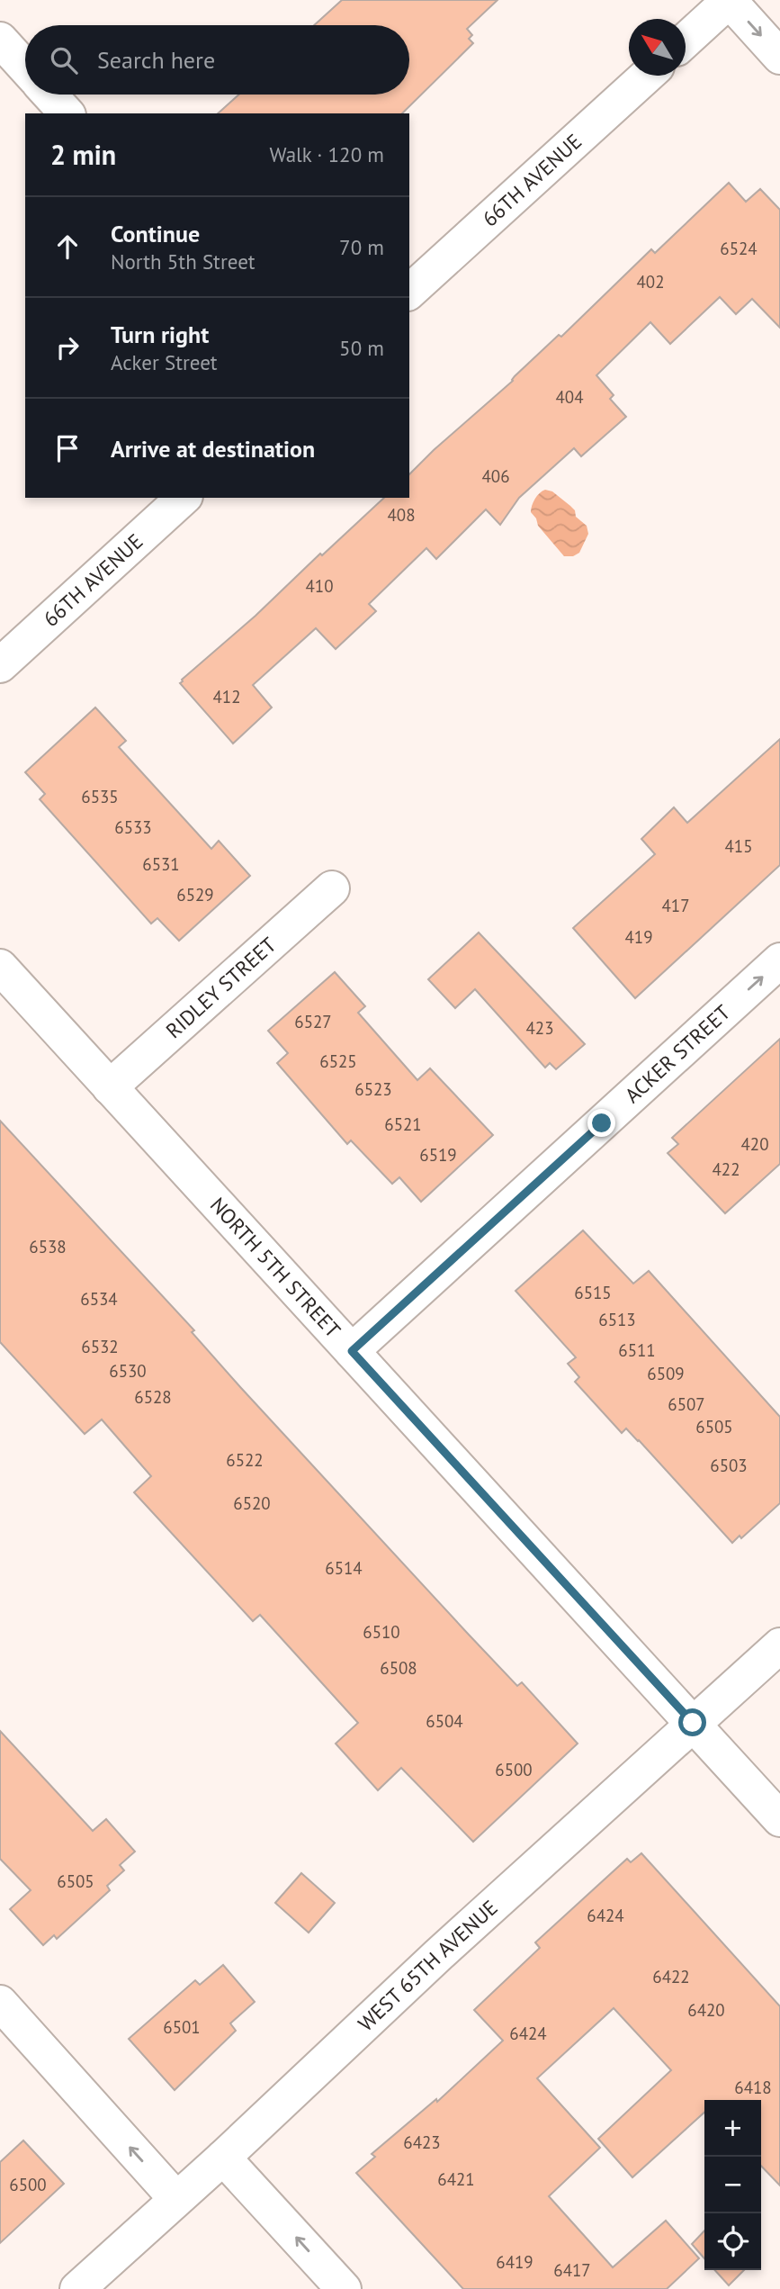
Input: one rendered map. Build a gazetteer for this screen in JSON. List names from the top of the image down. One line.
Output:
{"streets":{"street":["66TH AVENUE","RIDLEY STREET","ACKER STREET","NORTH 5TH STREET","WEST 65TH AVENUE"]},"crossings":[["RIDLEY STREET","NORTH 5TH STREET"],["ACKER STREET","NORTH 5TH STREET"],["NORTH 5TH STREET","WEST 65TH AVENUE"]],"one_way":["ACKER STREET"],"house_numbers":["6524","402","404","406","408","410","412","6535","6533","415","6531","6529","417","419","6527","423","6525","6523","6521","420","6519","422","6538","6515","6534","6513","6532","6511","6530","6509","6528","6507","6505","6522","6503","6520","6514","6510","6508","6504","6500","6505","6424","6422","6420","6501","6424","6418","6423","6421","6500","6419","6417"],"north":"top left","page":{"search":"Search here","heading":["2 min","Walk · 120 m"],"list":[["Continue","North 5th Street","70 m"],["Turn right","Acker Street","50 m"],"Arrive at destination"],"map_buttons":["+","−"]}}
